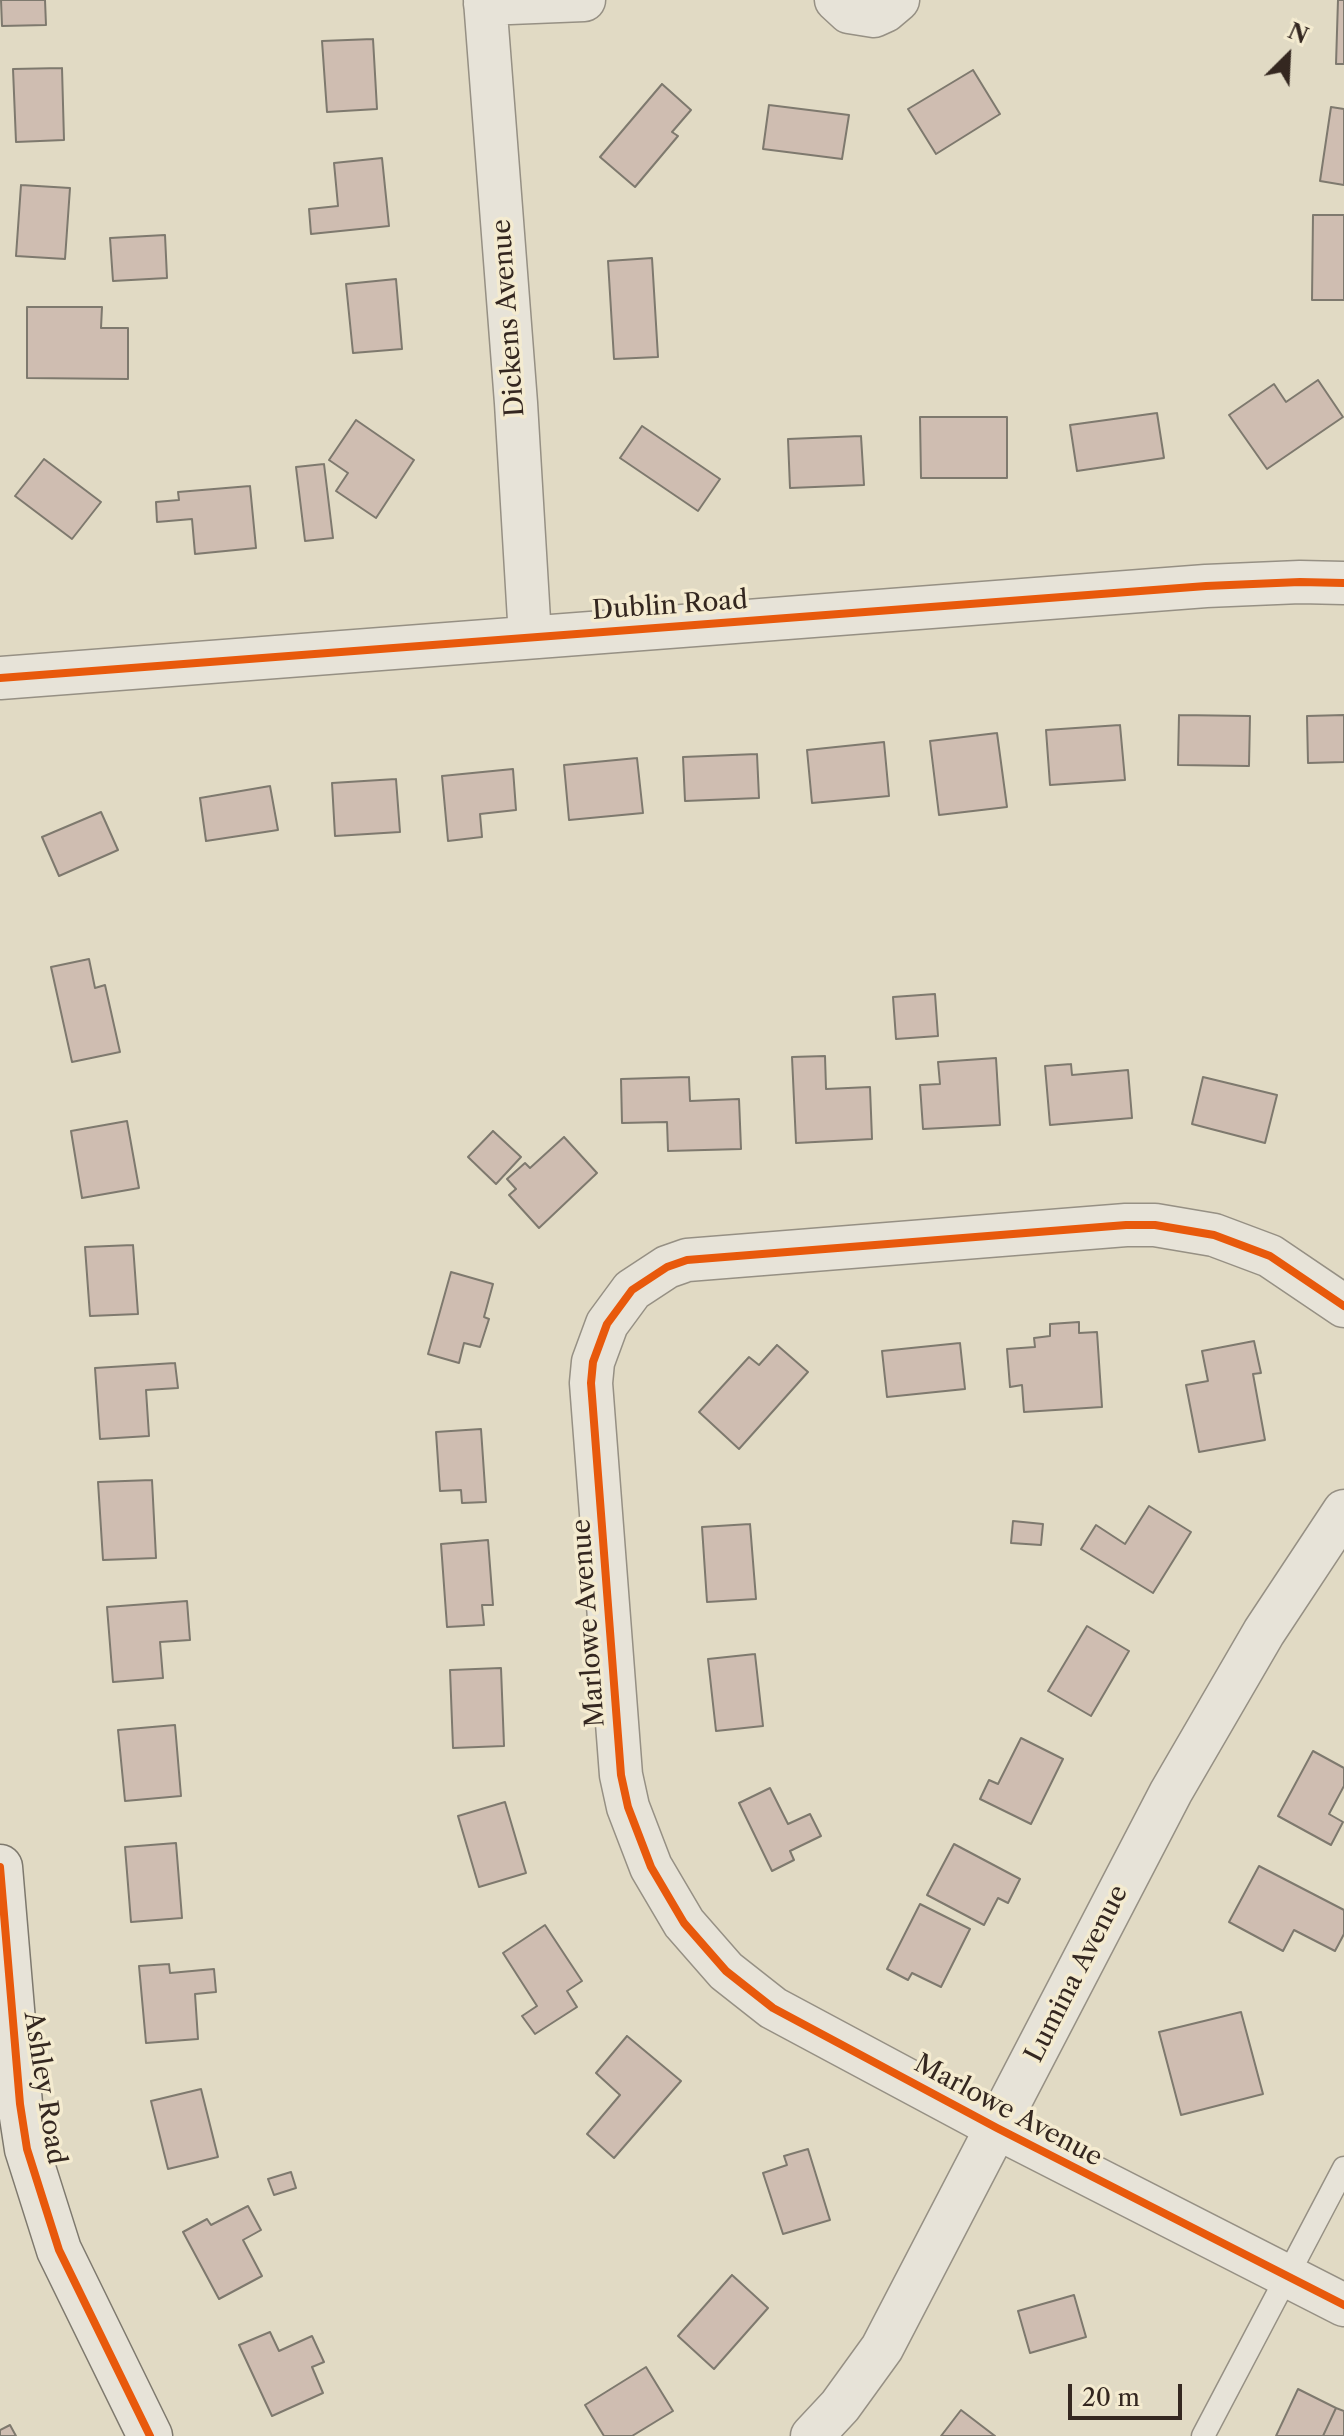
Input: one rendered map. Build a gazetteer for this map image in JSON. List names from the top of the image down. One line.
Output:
{"streets":{"street":["Dickens Avenue","Dublin Road","Marlowe Avenue","Lumina Avenue","Ashley Road"]},"crossings":[["Dickens Avenue","Dublin Road"],["Marlowe Avenue","Lumina Avenue"]],"scale_bar":"20 m","north":"top right"}
